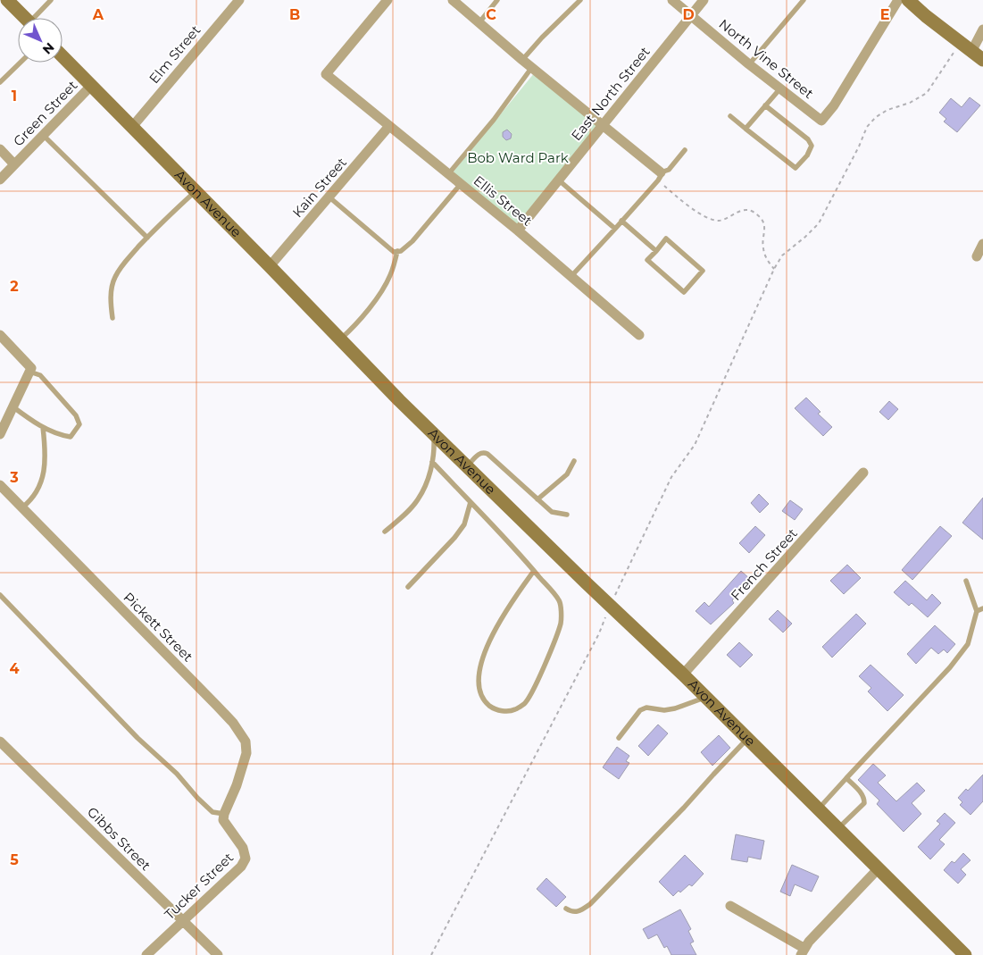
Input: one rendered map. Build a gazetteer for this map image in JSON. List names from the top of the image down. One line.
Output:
{"streets":{"main road":["Avon Avenue"],"street":["Elm Street","North Vine Street","East North Street","Green Street","Kain Street","Ellis Street","French Street","Pickett Street","Gibbs Street","Tucker Street"]},"crossings":[["Elm Street","Avon Avenue"],["North Vine Street","East North Street"],["East North Street","Ellis Street"],["Green Street","Avon Avenue"],["Kain Street","Ellis Street"],["Kain Street","Avon Avenue"],["Avon Avenue","French Street"],["Pickett Street","Tucker Street"],["Gibbs Street","Tucker Street"]],"parks":["Bob Ward Park"],"north":"bottom right","grid":{"columns":["A","B","C","D","E"],"rows":["1","2","3","4","5"]}}
